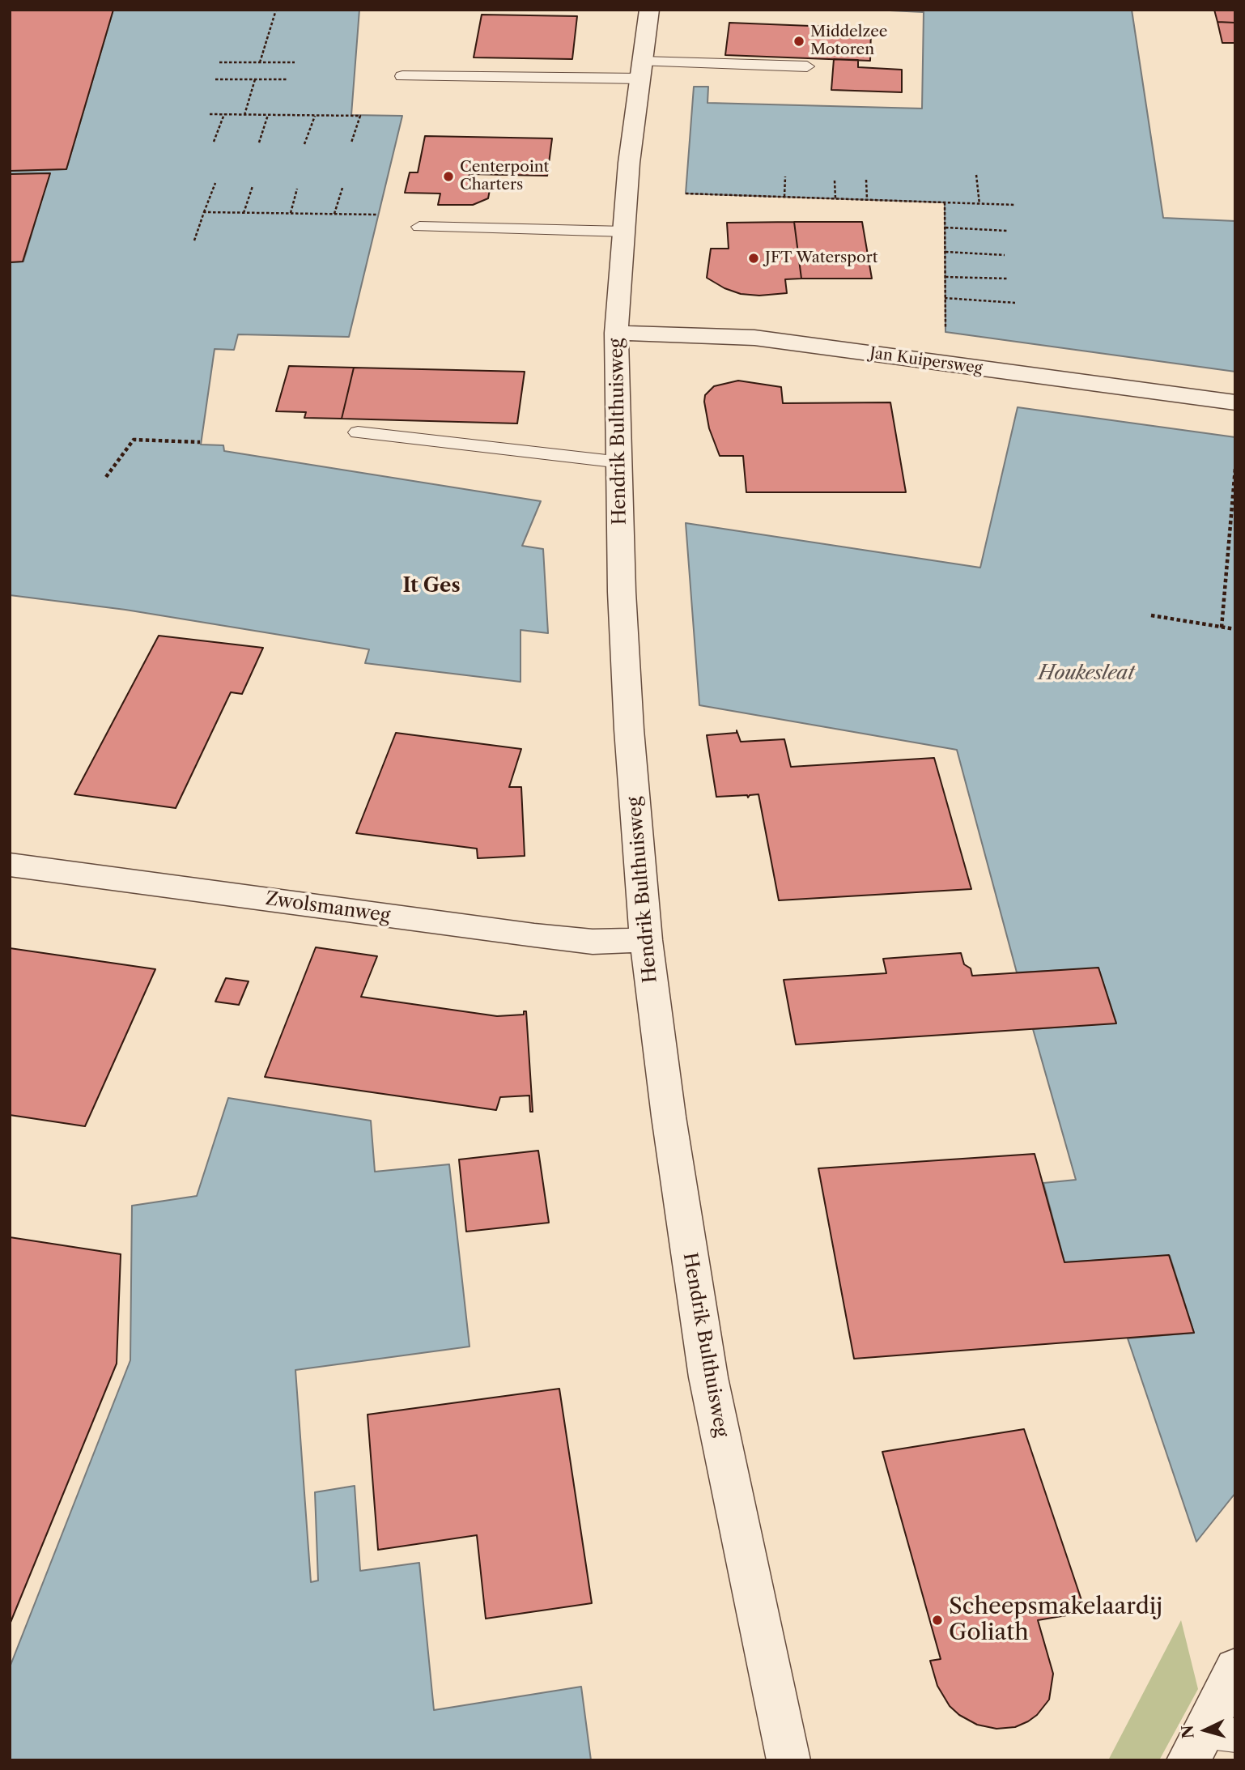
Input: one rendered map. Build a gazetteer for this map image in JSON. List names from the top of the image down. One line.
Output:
{"streets":{"street":["Jan Kuipersweg","Hendrik Bulthuisweg","Zwolsmanweg"]},"crossings":[["Jan Kuipersweg","Hendrik Bulthuisweg"],["Hendrik Bulthuisweg","Zwolsmanweg"]],"districts":["It Ges"],"water":["Houkesleat"],"places":["Middelzee Motoren","Centerpoint Charters","JFT Watersport","Scheepsmakelaardij Goliath"],"north":"left"}
